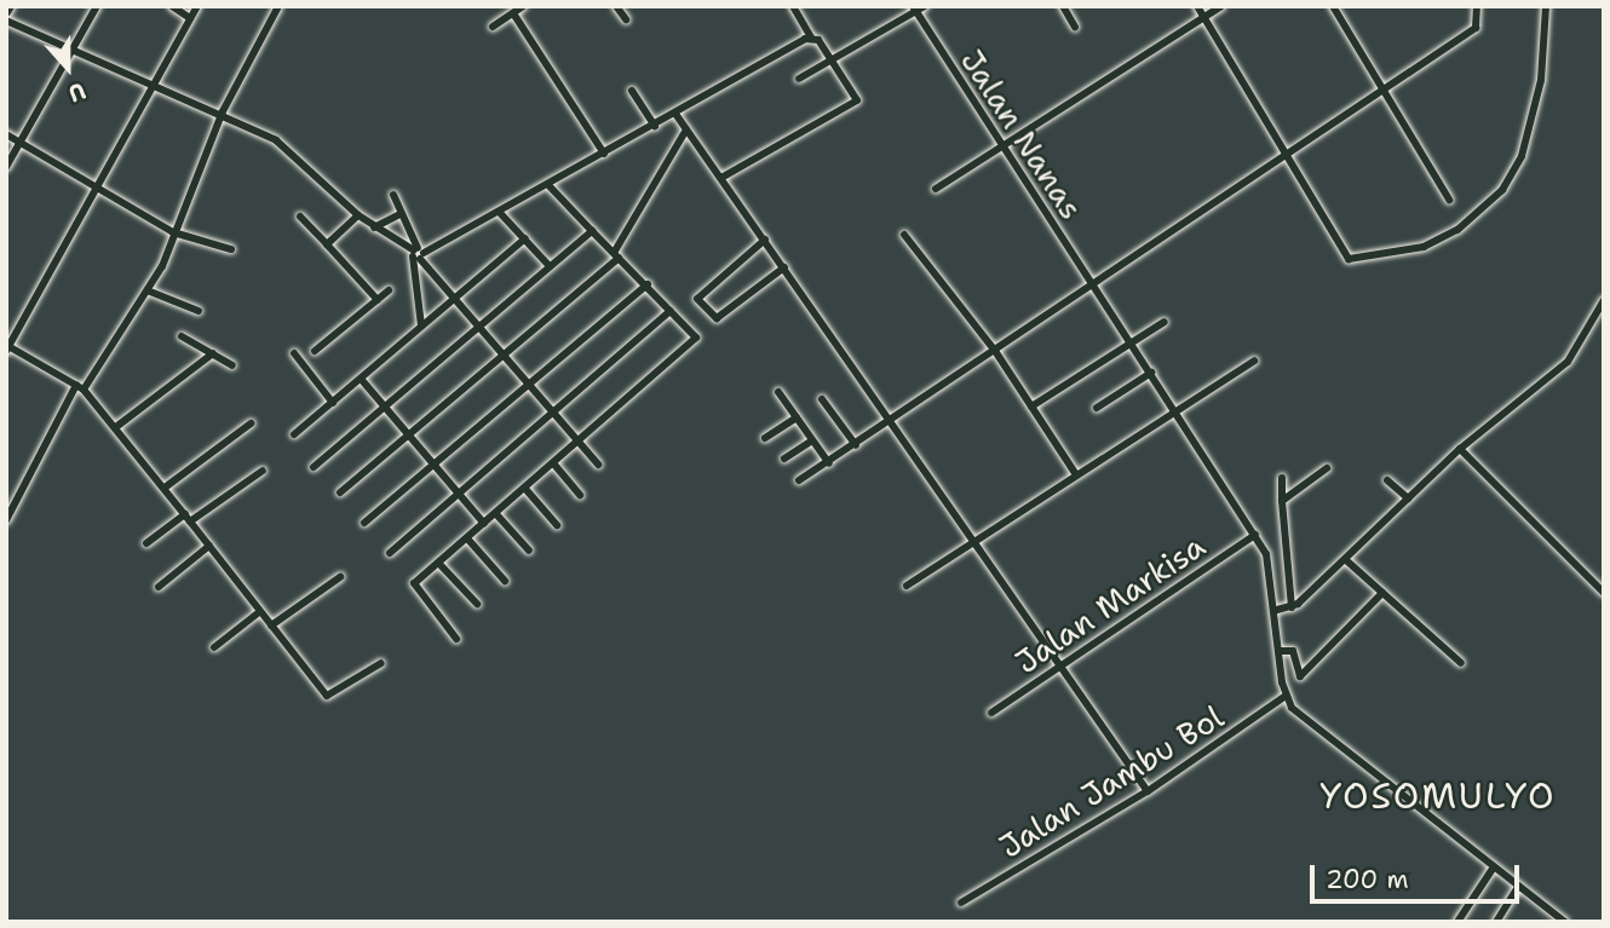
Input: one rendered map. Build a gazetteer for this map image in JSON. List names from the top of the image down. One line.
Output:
{"streets":{"street":["Jalan Nanas","Jalan Markisa","Jalan Jambu Bol"]},"crossings":[["Jalan Nanas","Jalan Markisa"]],"districts":["YOSOMULYO"],"scale_bar":"200 m","north":"bottom"}
